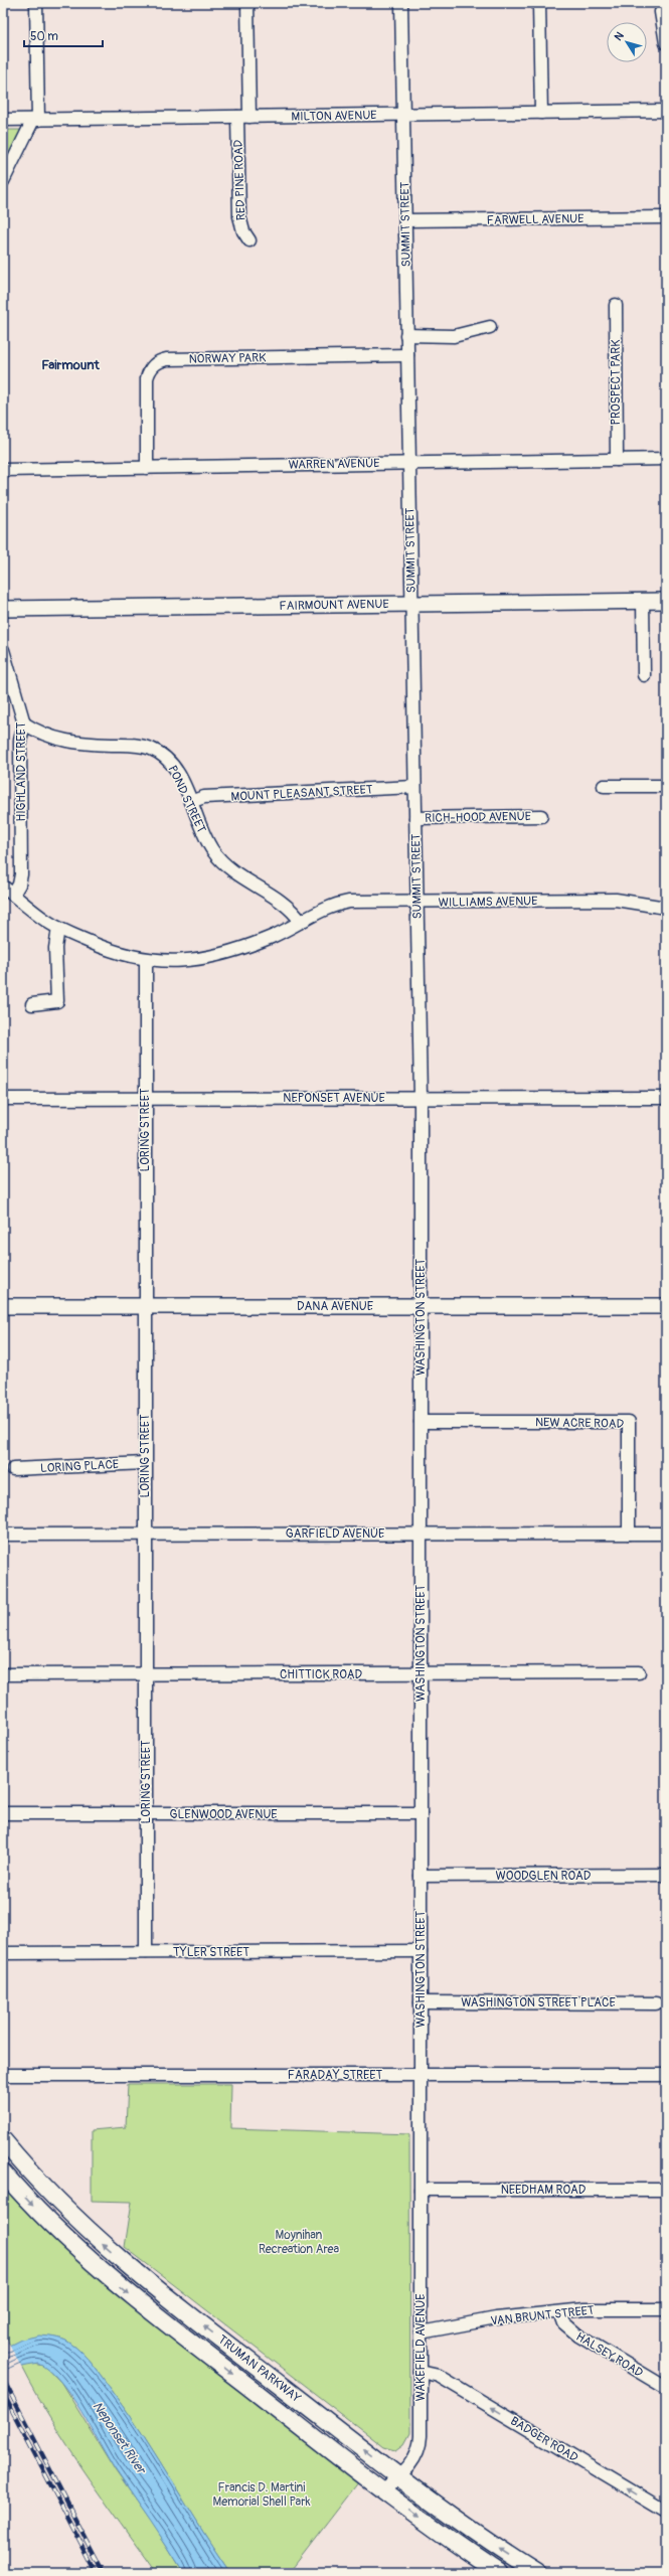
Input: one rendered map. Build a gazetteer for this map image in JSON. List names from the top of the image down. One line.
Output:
{"streets":{"main road":["TRUMAN PARKWAY"],"street":["MILTON AVENUE","RED PINE ROAD","FARWELL AVENUE","SUMMIT STREET","NORWAY PARK","PROSPECT PARK","WARREN AVENUE","FAIRMOUNT AVENUE","HIGHLAND STREET","MOUNT PLEASANT STREET","POND STREET","RICH-HOOD AVENUE","WILLIAMS AVENUE","NEPONSET AVENUE","LORING STREET","DANA AVENUE","WASHINGTON STREET","NEW ACRE ROAD","LORING PLACE","GARFIELD AVENUE","CHITTICK ROAD","GLENWOOD AVENUE","WOODGLEN ROAD","TYLER STREET","WASHINGTON STREET PLACE","FARADAY STREET","NEEDHAM ROAD","VAN BRUNT STREET","WAKEFIELD AVENUE","HALSEY ROAD","BADGER ROAD"]},"crossings":[["MILTON AVENUE","RED PINE ROAD"],["MILTON AVENUE","SUMMIT STREET"],["FARWELL AVENUE","SUMMIT STREET"],["SUMMIT STREET","NORWAY PARK"],["SUMMIT STREET","WARREN AVENUE"],["SUMMIT STREET","FAIRMOUNT AVENUE"],["SUMMIT STREET","MOUNT PLEASANT STREET"],["SUMMIT STREET","RICH-HOOD AVENUE"],["SUMMIT STREET","WILLIAMS AVENUE"],["SUMMIT STREET","NEPONSET AVENUE"],["SUMMIT STREET","WASHINGTON STREET"],["NORWAY PARK","WARREN AVENUE"],["PROSPECT PARK","WARREN AVENUE"],["HIGHLAND STREET","POND STREET"],["HIGHLAND STREET","WILLIAMS AVENUE"],["MOUNT PLEASANT STREET","POND STREET"],["POND STREET","WILLIAMS AVENUE"],["WILLIAMS AVENUE","LORING STREET"],["NEPONSET AVENUE","LORING STREET"],["NEPONSET AVENUE","WASHINGTON STREET"],["LORING STREET","DANA AVENUE"],["LORING STREET","LORING PLACE"],["LORING STREET","GARFIELD AVENUE"],["LORING STREET","CHITTICK ROAD"],["LORING STREET","GLENWOOD AVENUE"],["LORING STREET","TYLER STREET"],["DANA AVENUE","WASHINGTON STREET"],["WASHINGTON STREET","NEW ACRE ROAD"],["WASHINGTON STREET","GARFIELD AVENUE"],["WASHINGTON STREET","CHITTICK ROAD"],["WASHINGTON STREET","GLENWOOD AVENUE"],["WASHINGTON STREET","WOODGLEN ROAD"],["WASHINGTON STREET","TYLER STREET"],["WASHINGTON STREET","WASHINGTON STREET PLACE"],["WASHINGTON STREET","FARADAY STREET"],["WASHINGTON STREET","NEEDHAM ROAD"],["WASHINGTON STREET","WAKEFIELD AVENUE"],["NEW ACRE ROAD","GARFIELD AVENUE"],["NEEDHAM ROAD","WAKEFIELD AVENUE"],["VAN BRUNT STREET","WAKEFIELD AVENUE"],["VAN BRUNT STREET","HALSEY ROAD"],["WAKEFIELD AVENUE","TRUMAN PARKWAY"],["WAKEFIELD AVENUE","BADGER ROAD"]],"one_way":["BADGER ROAD"],"districts":["Fairmount"],"water":["Neponset River"],"parks":["Moynihan Recreation Area","Francis D. Martini Memorial Shell Park"],"scale_bar":"50 m","north":"top left"}
